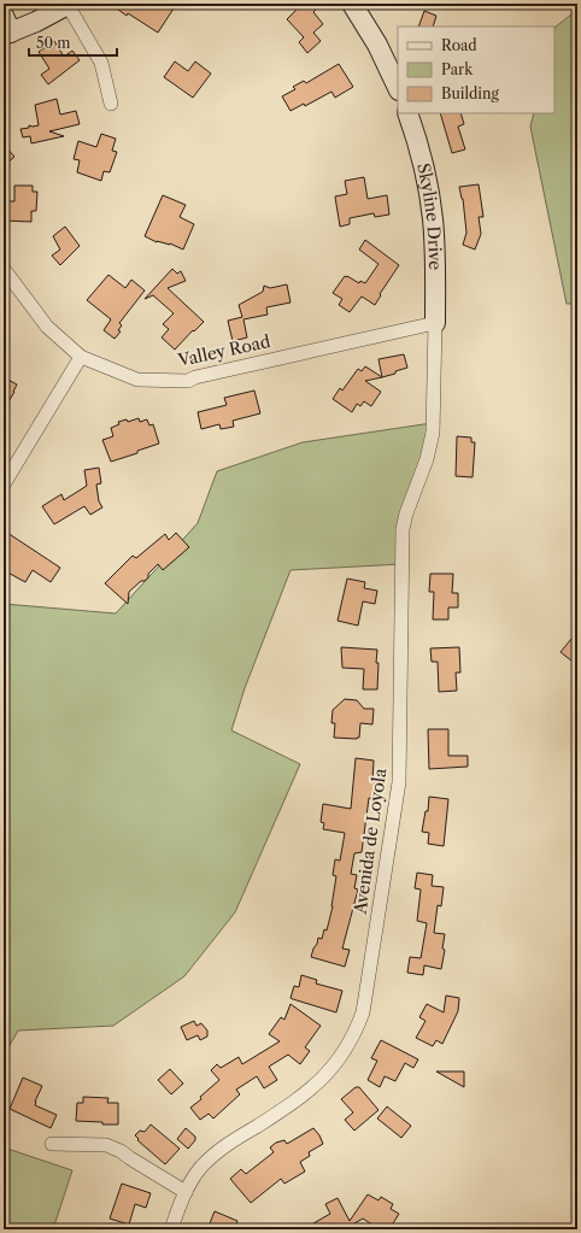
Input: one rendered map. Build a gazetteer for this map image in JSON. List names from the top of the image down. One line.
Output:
{"streets":{"street":["Skyline Drive","Valley Road","Avenida de Loyola"]},"crossings":[["Skyline Drive","Valley Road"],["Skyline Drive","Avenida de Loyola"],["Valley Road","Avenida de Loyola"]],"legend":["Road","Park","Building"],"scale_bar":"50 m"}
